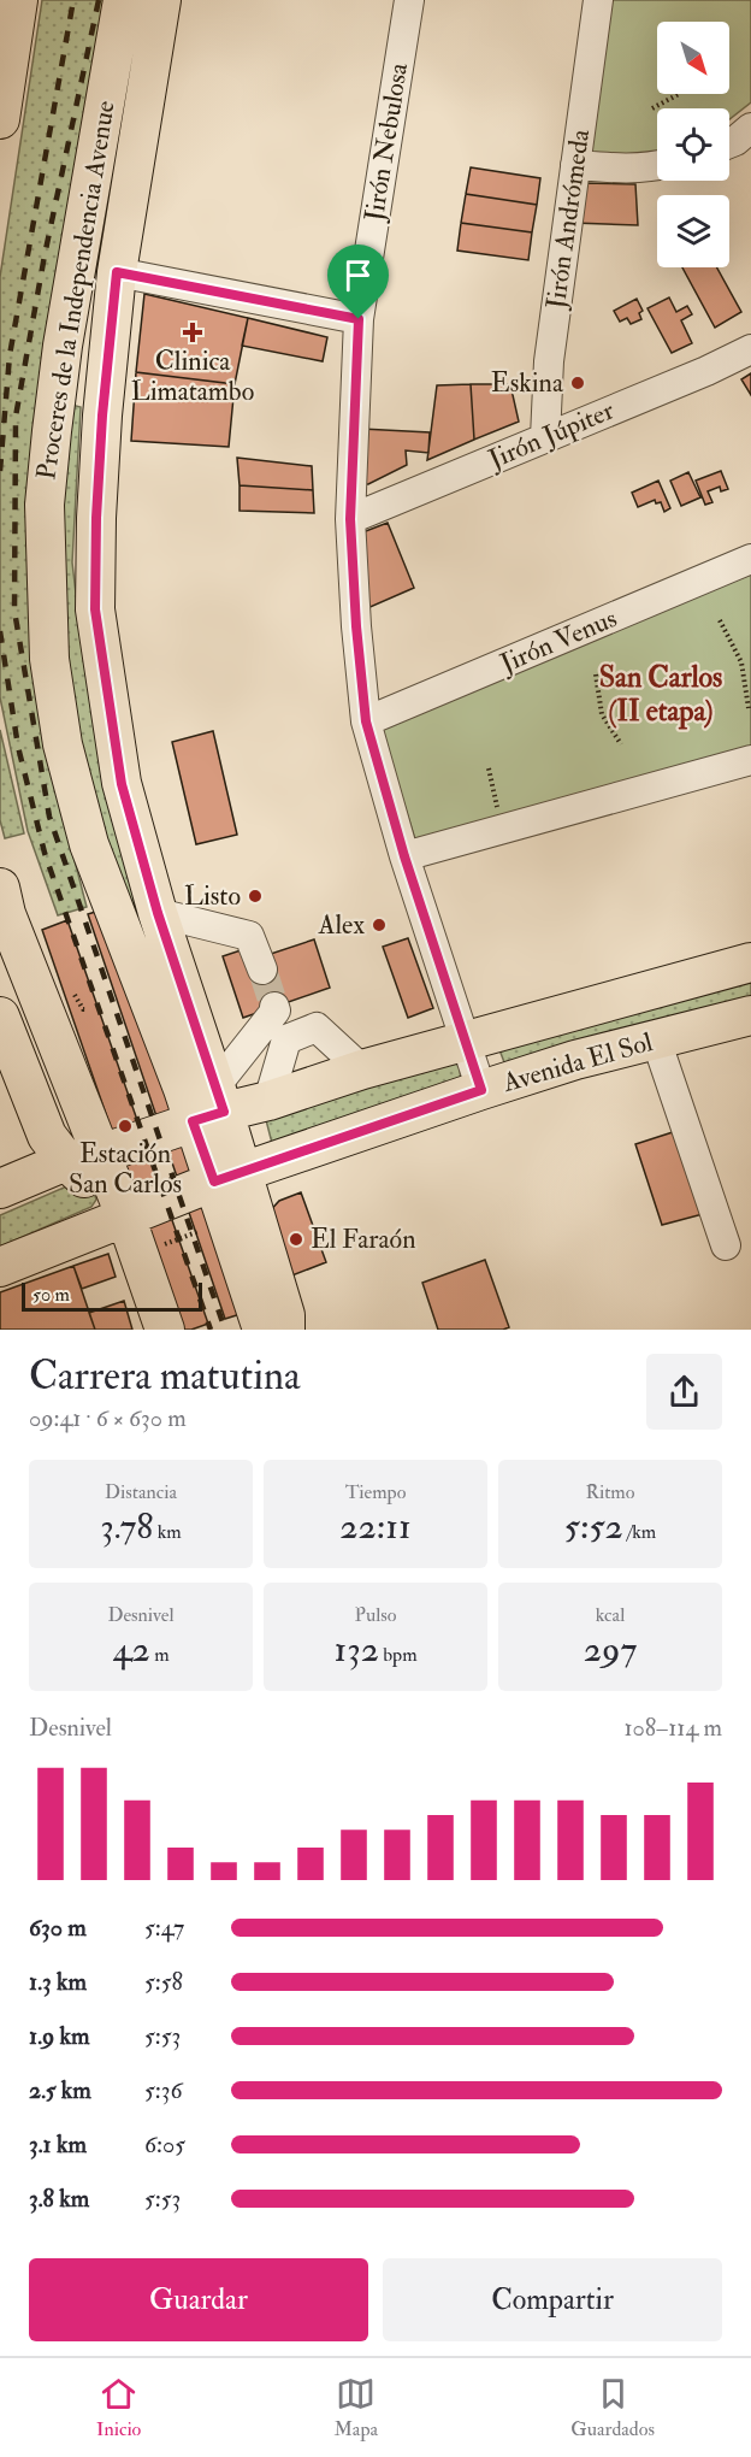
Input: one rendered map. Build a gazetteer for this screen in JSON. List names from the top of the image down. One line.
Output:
{"streets":{"main road":["Proceres de la Independencia Avenue","Avenida El Sol"],"street":["Jirón Nebulosa","Jirón Andrómeda","Jirón Júpiter","Jirón Venus"]},"crossings":[["Jirón Nebulosa","Jirón Júpiter"],["Jirón Nebulosa","Jirón Venus"],["Jirón Nebulosa","Avenida El Sol"],["Jirón Andrómeda","Jirón Júpiter"],["Proceres de la Independencia Avenue","Avenida El Sol"]],"districts":["San Carlos (II etapa)"],"places":{"health":["Clinica Limatambo"],"other":["Eskina","Listo","Alex","Estación San Carlos","El Faraón"]},"scale_bar":"50 m","north":"bottom right","page":{"scale":"50 m","heading":["Carrera matutina","09:41 · 6 × 630 m"],"stats":[["Distancia","3.78 km"],["Tiempo","22:11"],["Ritmo","5:52 /km"],["Desnivel","42 m"],["Pulso","132 bpm"],["kcal","297"]],"chart":["Desnivel","108–114 m"],"list":[{"name":"630 m","note":"5:47"},{"name":"1.3 km","note":"5:58"},{"name":"1.9 km","note":"5:53"},{"name":"2.5 km","note":"5:36"},{"name":"3.1 km","note":"6:05"},{"name":"3.8 km","note":"5:53"}],"buttons":["Guardar","Compartir"],"tabs":["Inicio","Mapa","Guardados"]}}
